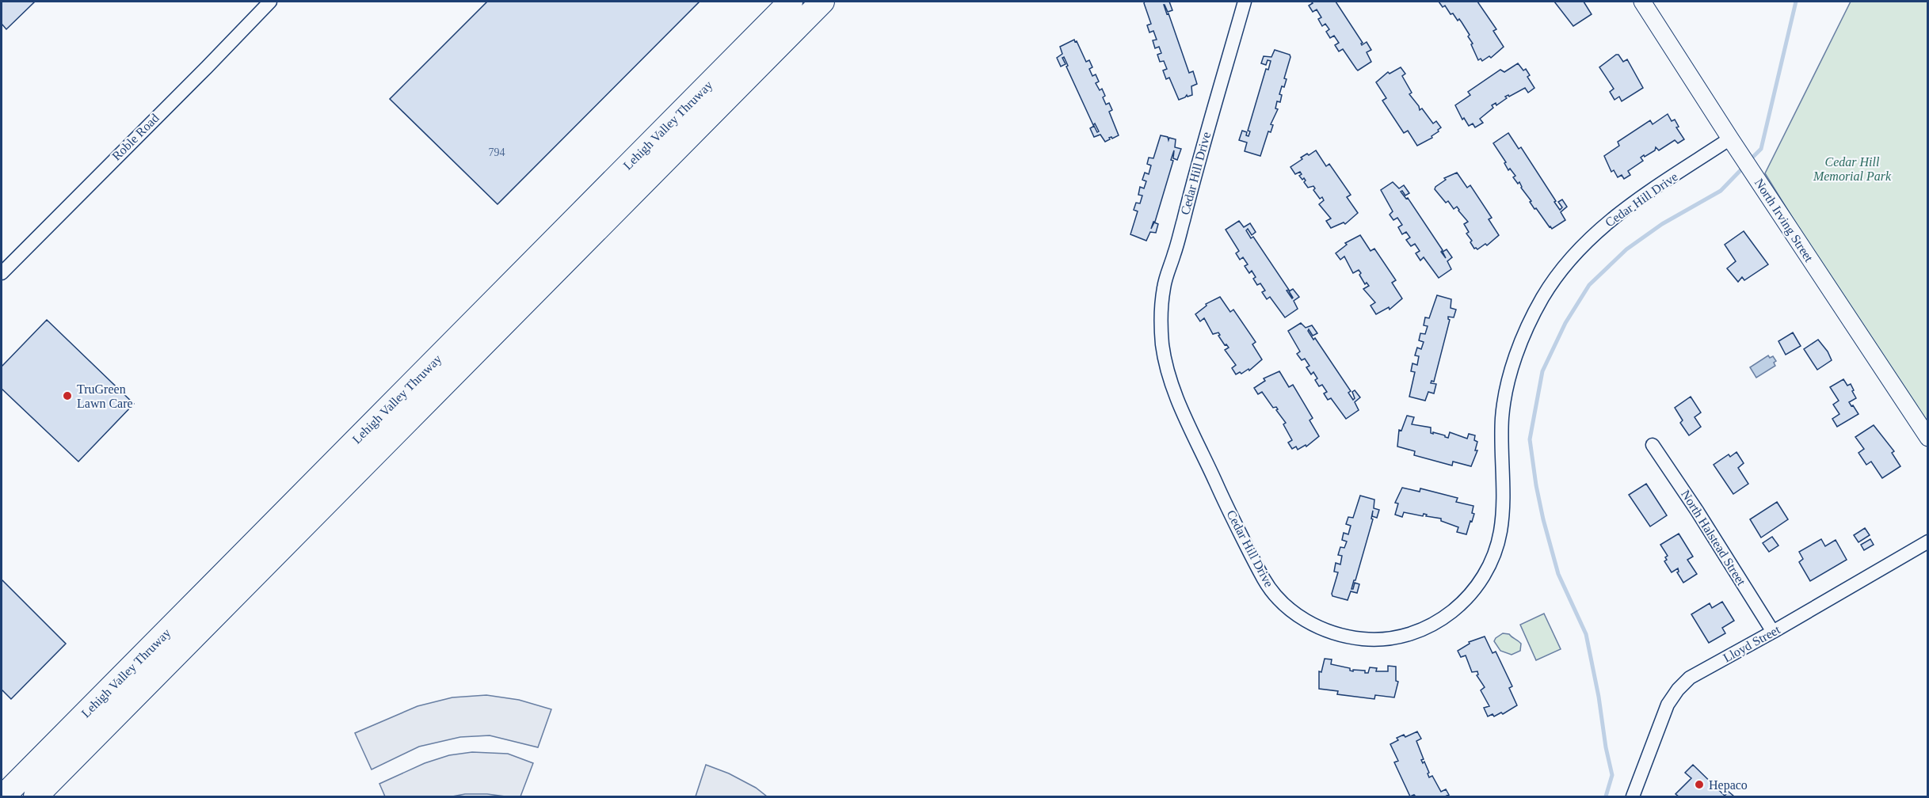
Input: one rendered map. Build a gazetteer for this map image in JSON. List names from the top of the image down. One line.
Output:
{"streets":{"highway":["Lehigh Valley Thruway"],"street":["Roble Road","Cedar Hill Drive","North Irving Street","North Halstead Street","Lloyd Street"]},"crossings":[["Cedar Hill Drive","North Irving Street"],["North Halstead Street","Lloyd Street"]],"parks":["Cedar Hill Memorial Park"],"places":["TruGreen Lawn Care","Hepaco"],"house_numbers":["794"]}
